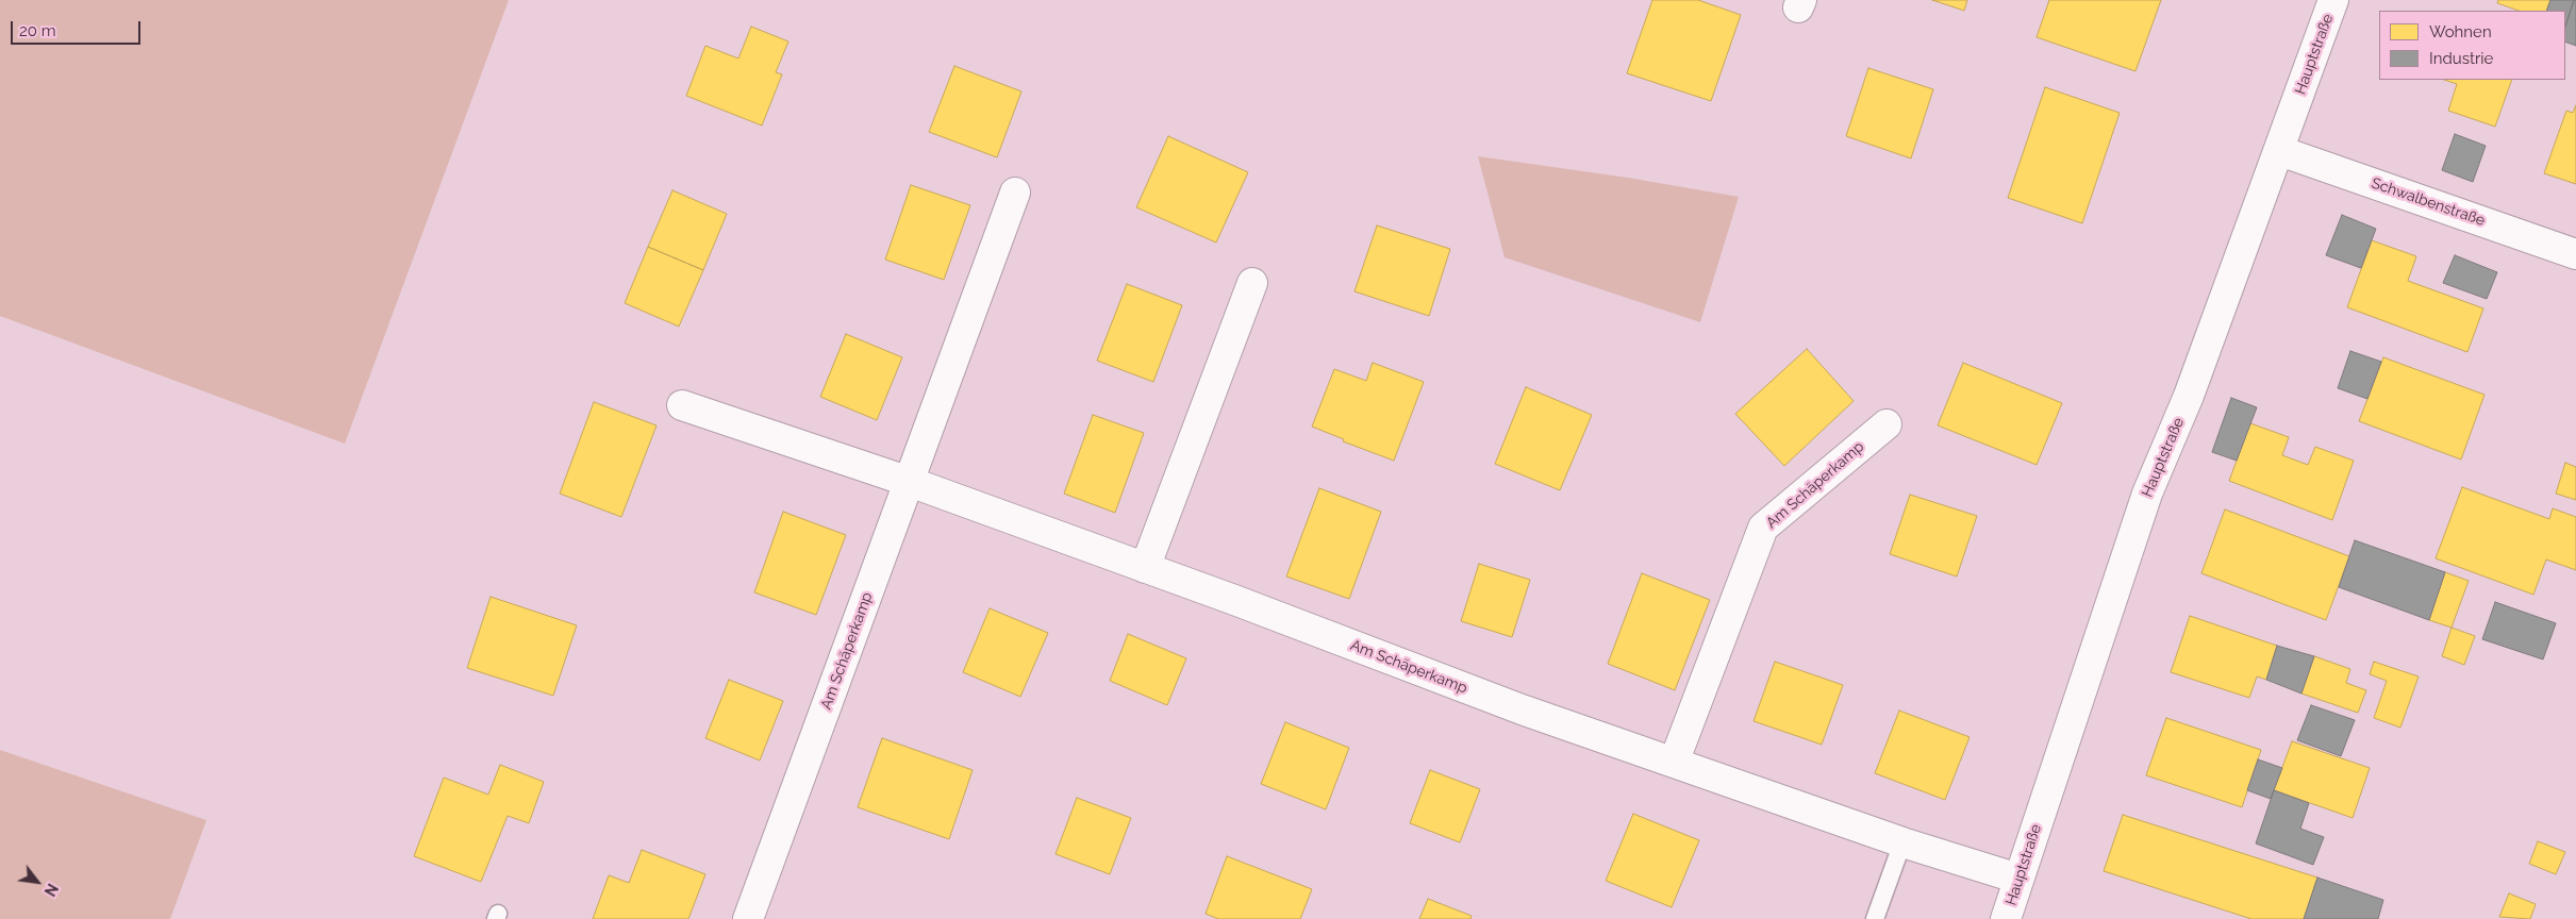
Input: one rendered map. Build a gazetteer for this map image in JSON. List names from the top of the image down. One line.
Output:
{"streets":{"street":["Hauptstraße","Schwalbenstraße","Am Schäperkamp"]},"crossings":[["Hauptstraße","Schwalbenstraße"],["Hauptstraße","Am Schäperkamp"]],"legend":["Wohnen","Industrie"],"scale_bar":"20 m","north":"bottom right"}
